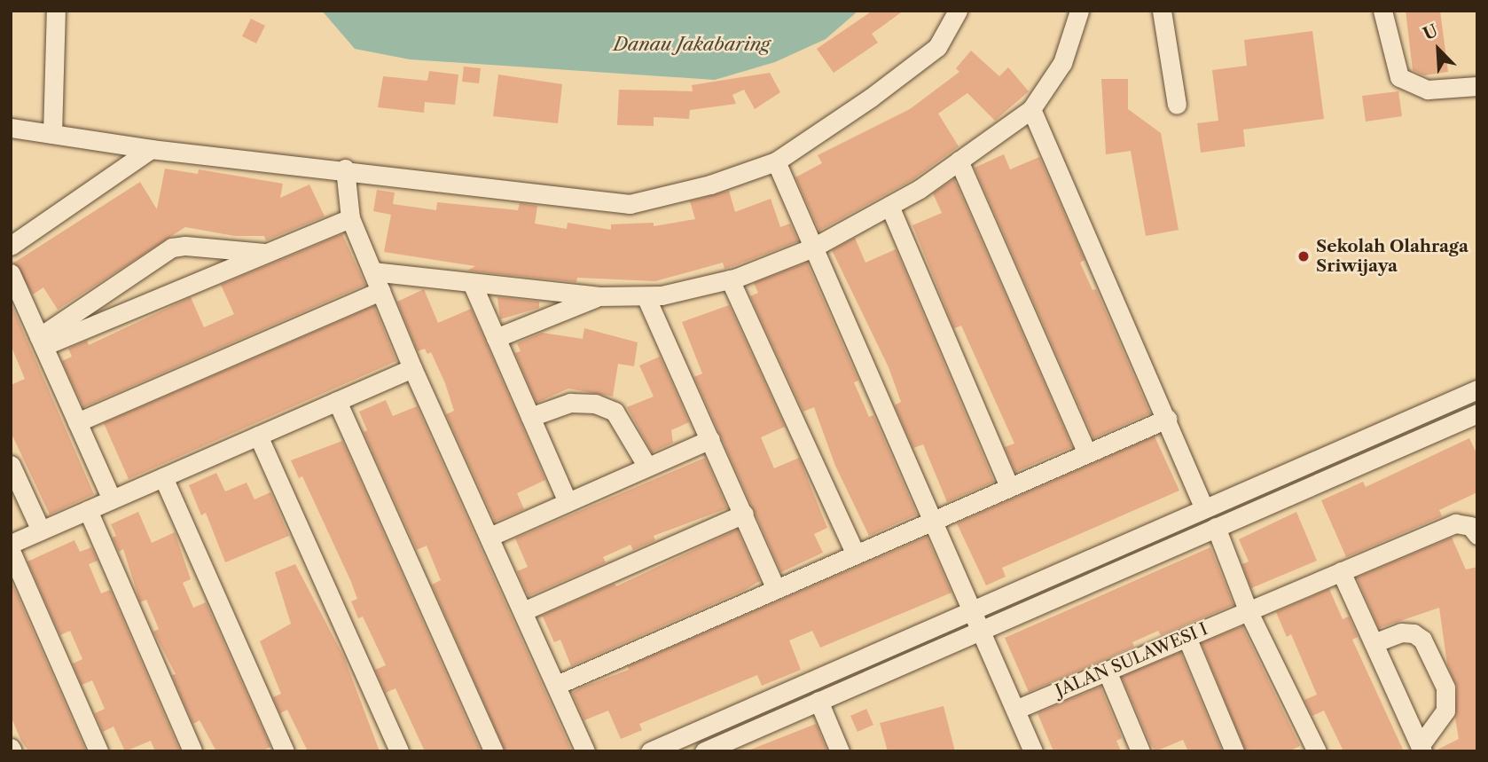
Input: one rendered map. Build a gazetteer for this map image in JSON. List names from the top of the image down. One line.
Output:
{"streets":{"street":["JALAN SULAWESI I"]},"water":["Danau Jakabaring"],"places":["Sekolah Olahraga Sriwijaya"],"north":"top left"}
